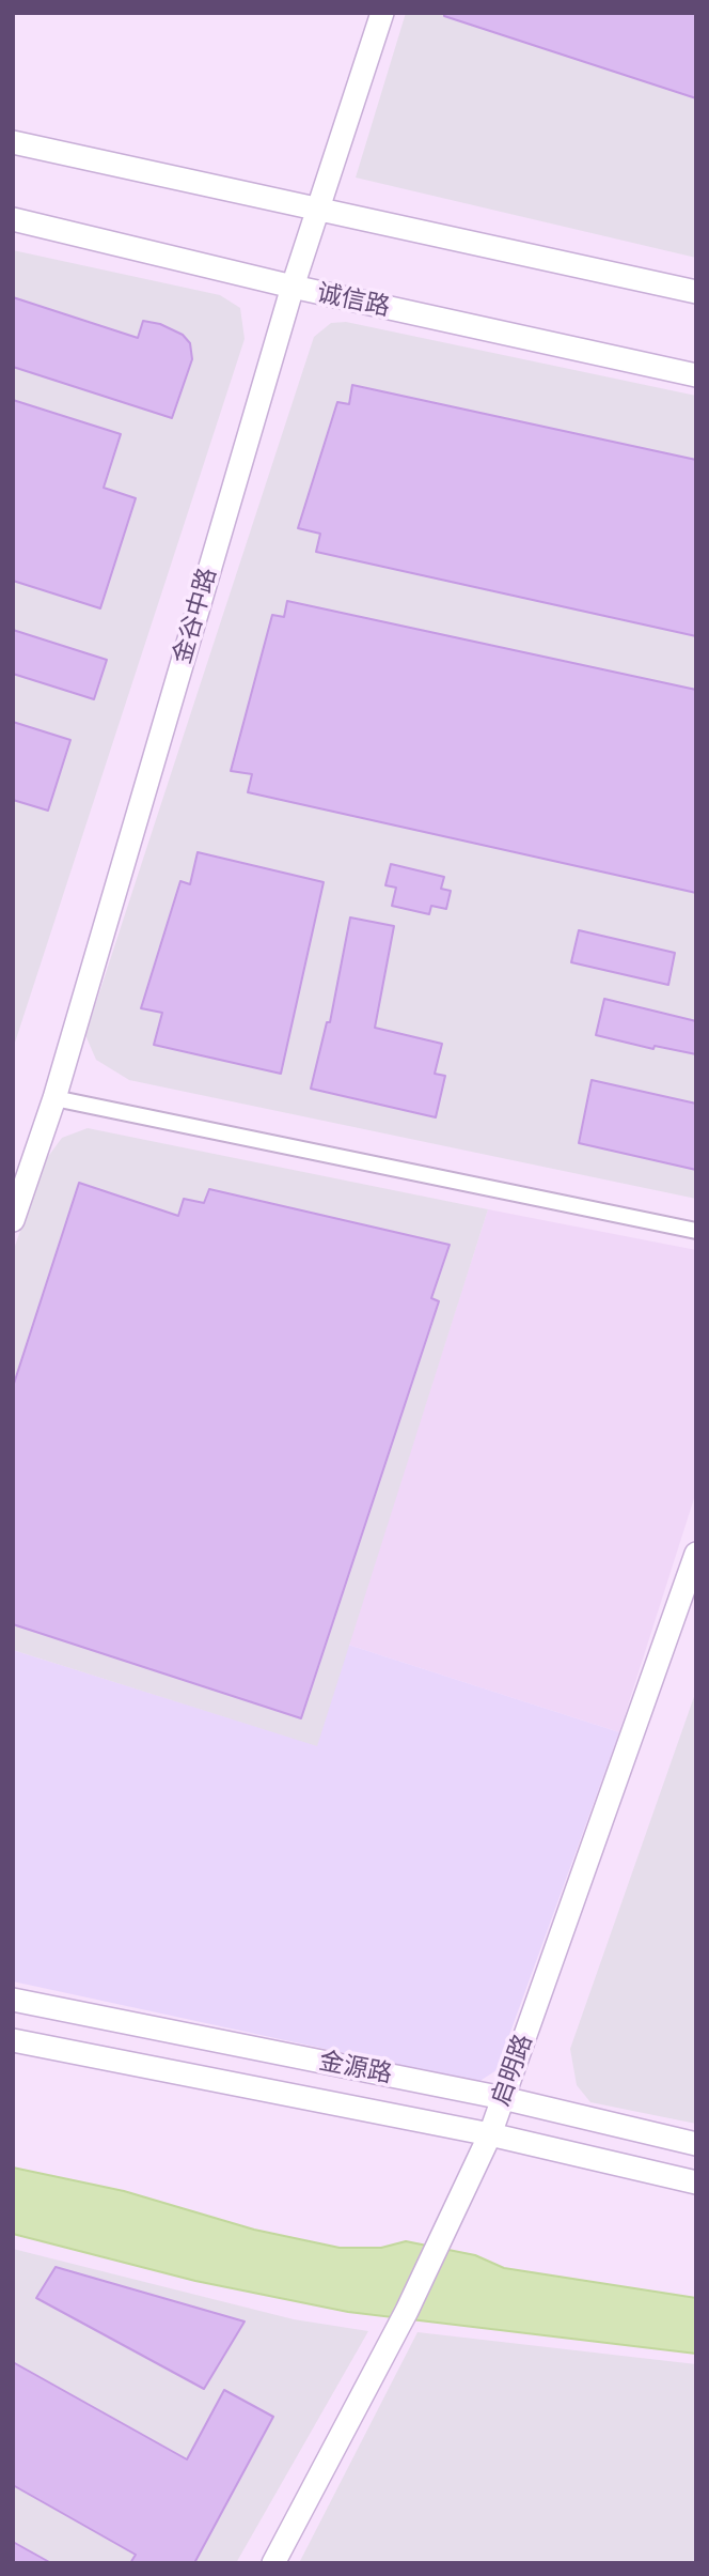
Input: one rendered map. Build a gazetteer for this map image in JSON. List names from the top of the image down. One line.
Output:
{"streets":{"street":["诚信路","金谷中路","金源路","启明路"]},"crossings":[["诚信路","金谷中路"],["金源路","启明路"]]}
